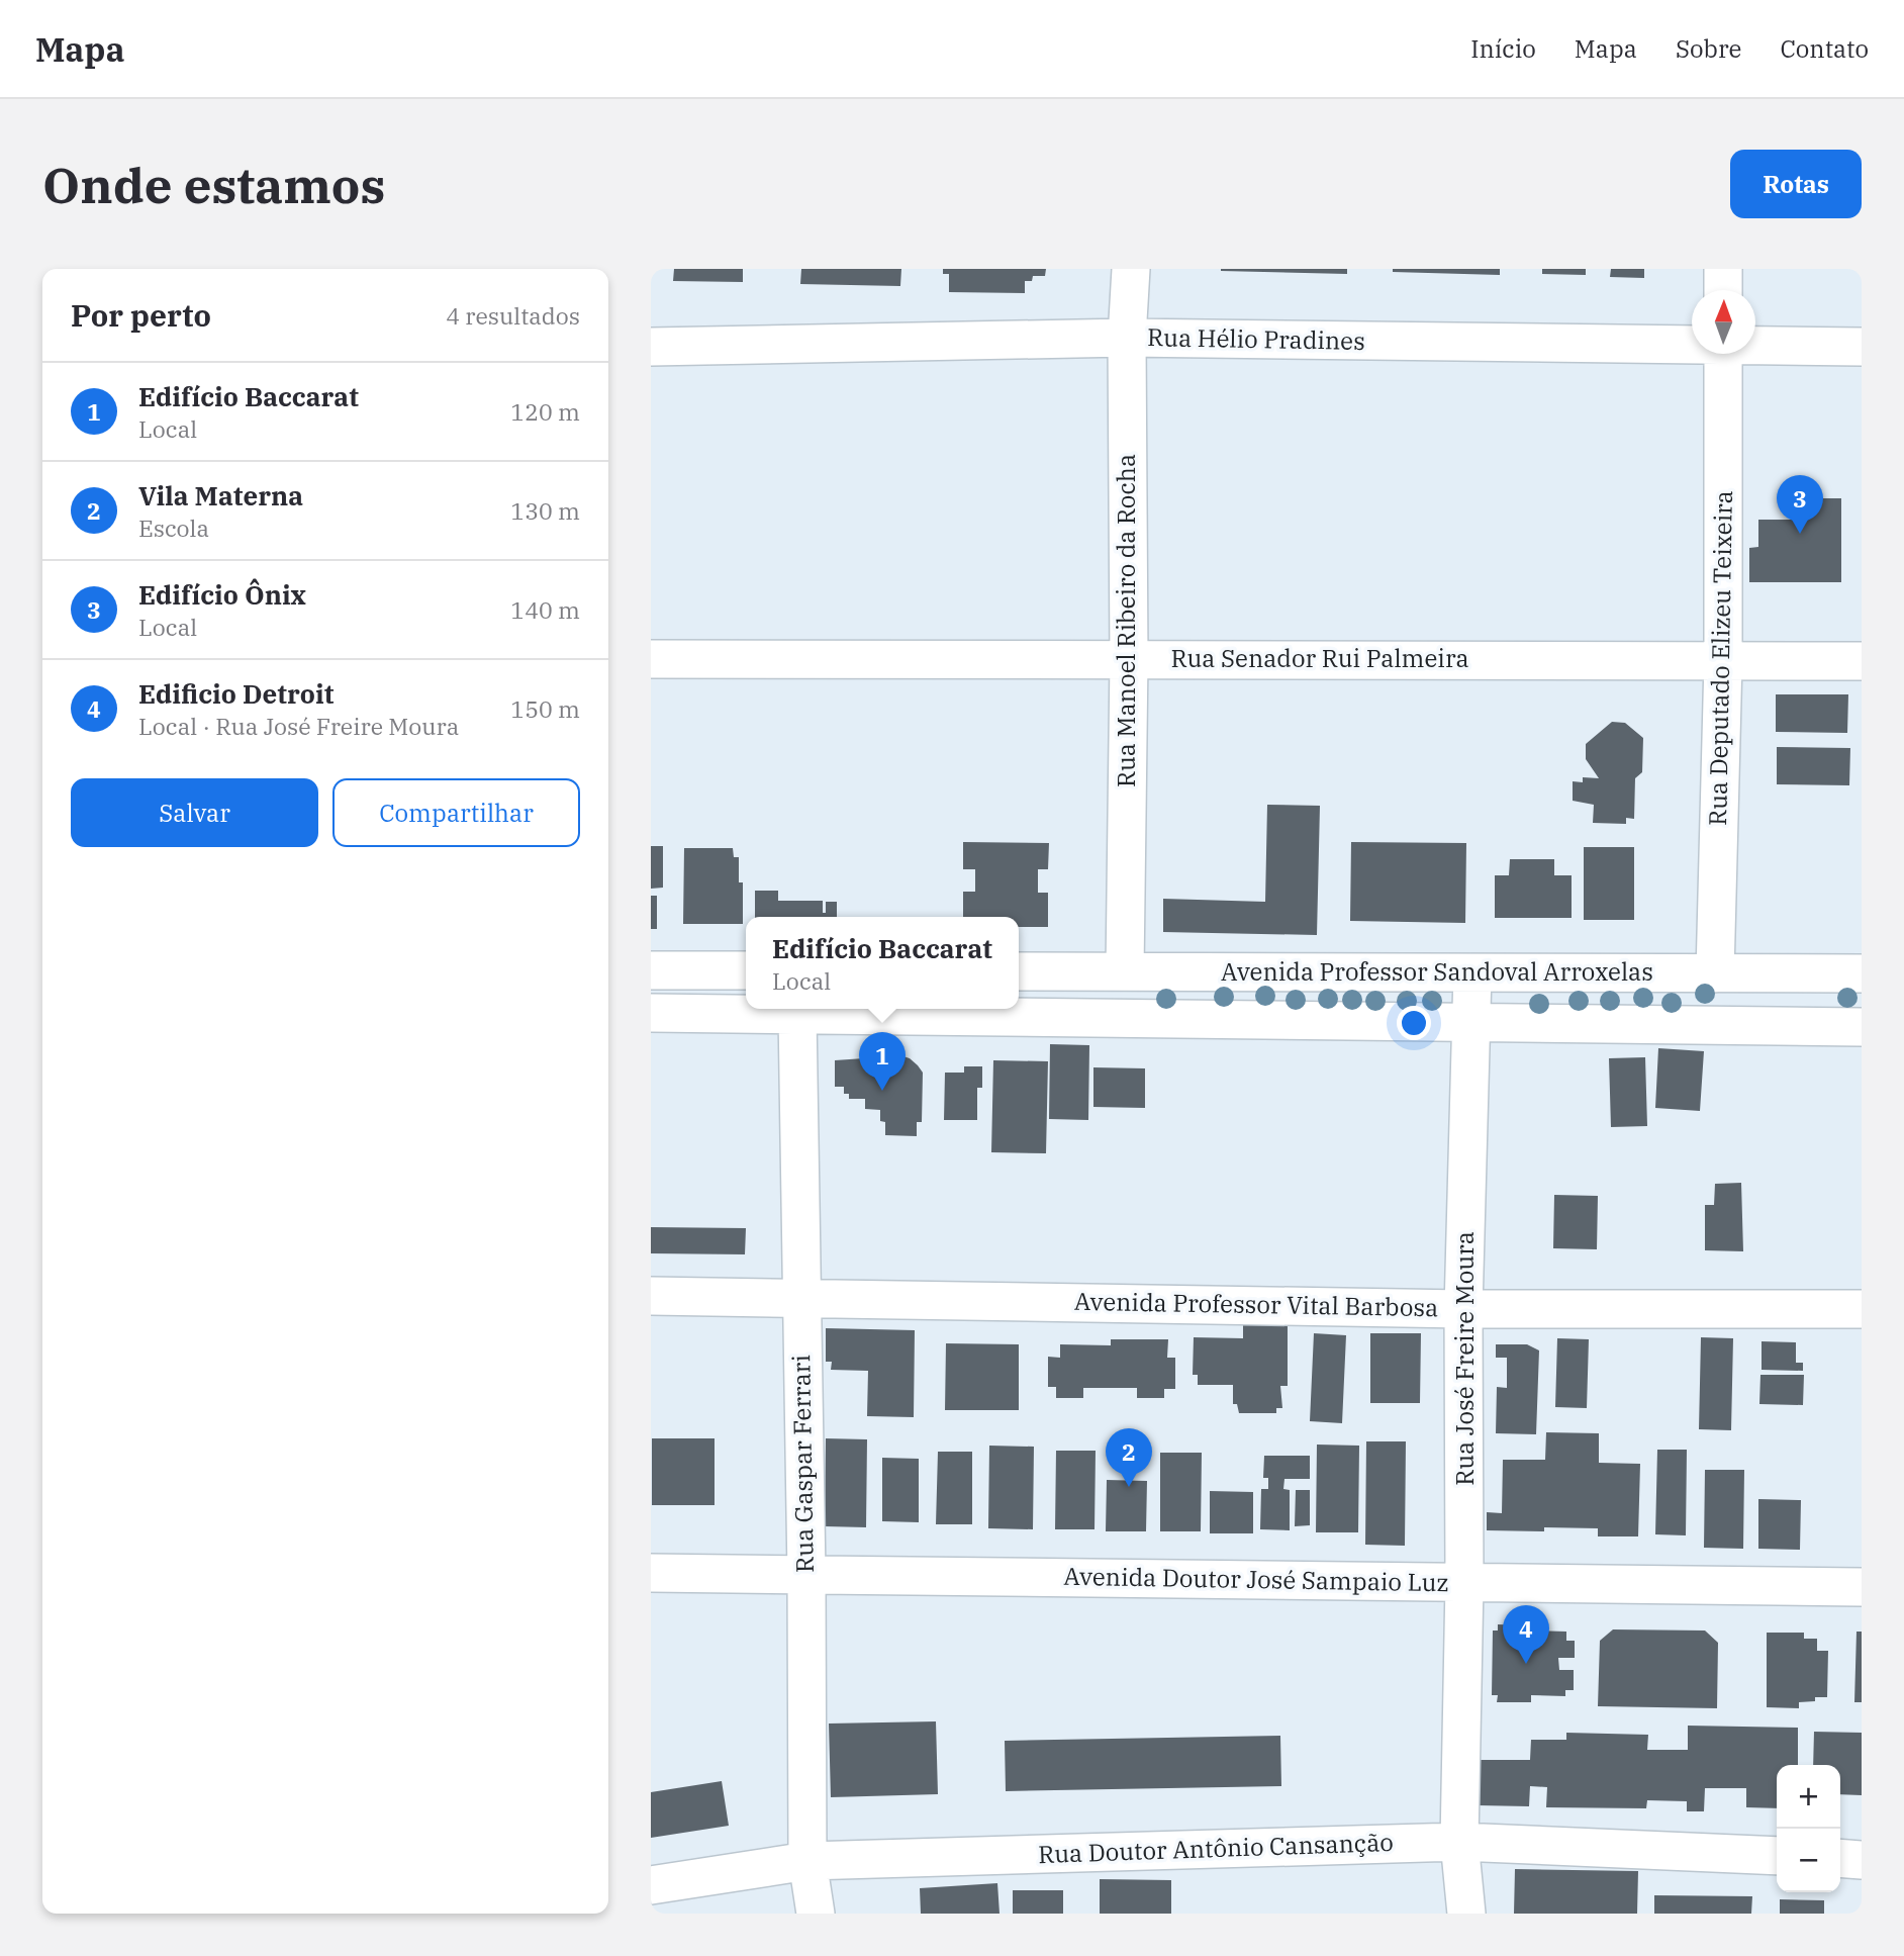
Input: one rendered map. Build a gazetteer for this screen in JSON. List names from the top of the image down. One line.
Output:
{"streets":{"street":["Rua Hélio Pradines","Rua Manoel Ribeiro da Rocha","Rua Deputado Elizeu Teixeira","Rua Senador Rui Palmeira","Avenida Professor Sandoval Arroxelas","Avenida Professor Vital Barbosa","Rua José Freire Moura","Rua Gaspar Ferrari","Avenida Doutor José Sampaio Luz","Rua Doutor Antônio Cansanção"]},"crossings":[["Rua Hélio Pradines","Rua Manoel Ribeiro da Rocha"],["Rua Manoel Ribeiro da Rocha","Rua Senador Rui Palmeira"],["Rua Manoel Ribeiro da Rocha","Avenida Professor Sandoval Arroxelas"],["Rua Deputado Elizeu Teixeira","Rua Senador Rui Palmeira"],["Rua Deputado Elizeu Teixeira","Avenida Professor Sandoval Arroxelas"],["Avenida Professor Sandoval Arroxelas","Rua José Freire Moura"],["Avenida Professor Sandoval Arroxelas","Rua Gaspar Ferrari"],["Avenida Professor Vital Barbosa","Rua José Freire Moura"],["Avenida Professor Vital Barbosa","Rua Gaspar Ferrari"],["Rua José Freire Moura","Avenida Doutor José Sampaio Luz"],["Rua José Freire Moura","Rua Doutor Antônio Cansanção"],["Rua Gaspar Ferrari","Avenida Doutor José Sampaio Luz"],["Rua Gaspar Ferrari","Rua Doutor Antônio Cansanção"]],"north":"top","page":{"header":"Mapa","nav":["Início","Mapa","Sobre","Contato"],"buttons":["Rotas",["Salvar","Compartilhar"]],"title":"Onde estamos","heading":["Por perto","4 resultados"],"list":[{"mark":"1","name":"Edifício Baccarat","note":"Local","value":"120 m"},{"mark":"2","name":"Vila Materna","note":"Escola","value":"130 m"},{"mark":"3","name":"Edifício Ônix","note":"Local","value":"140 m"},{"mark":"4","name":"Edificio Detroit","note":"Local · Rua José Freire Moura","value":"150 m"}],"pins":["3","1","2","4"],"popup":["Edifício Baccarat","Local"],"map_buttons":["+","−"]}}
